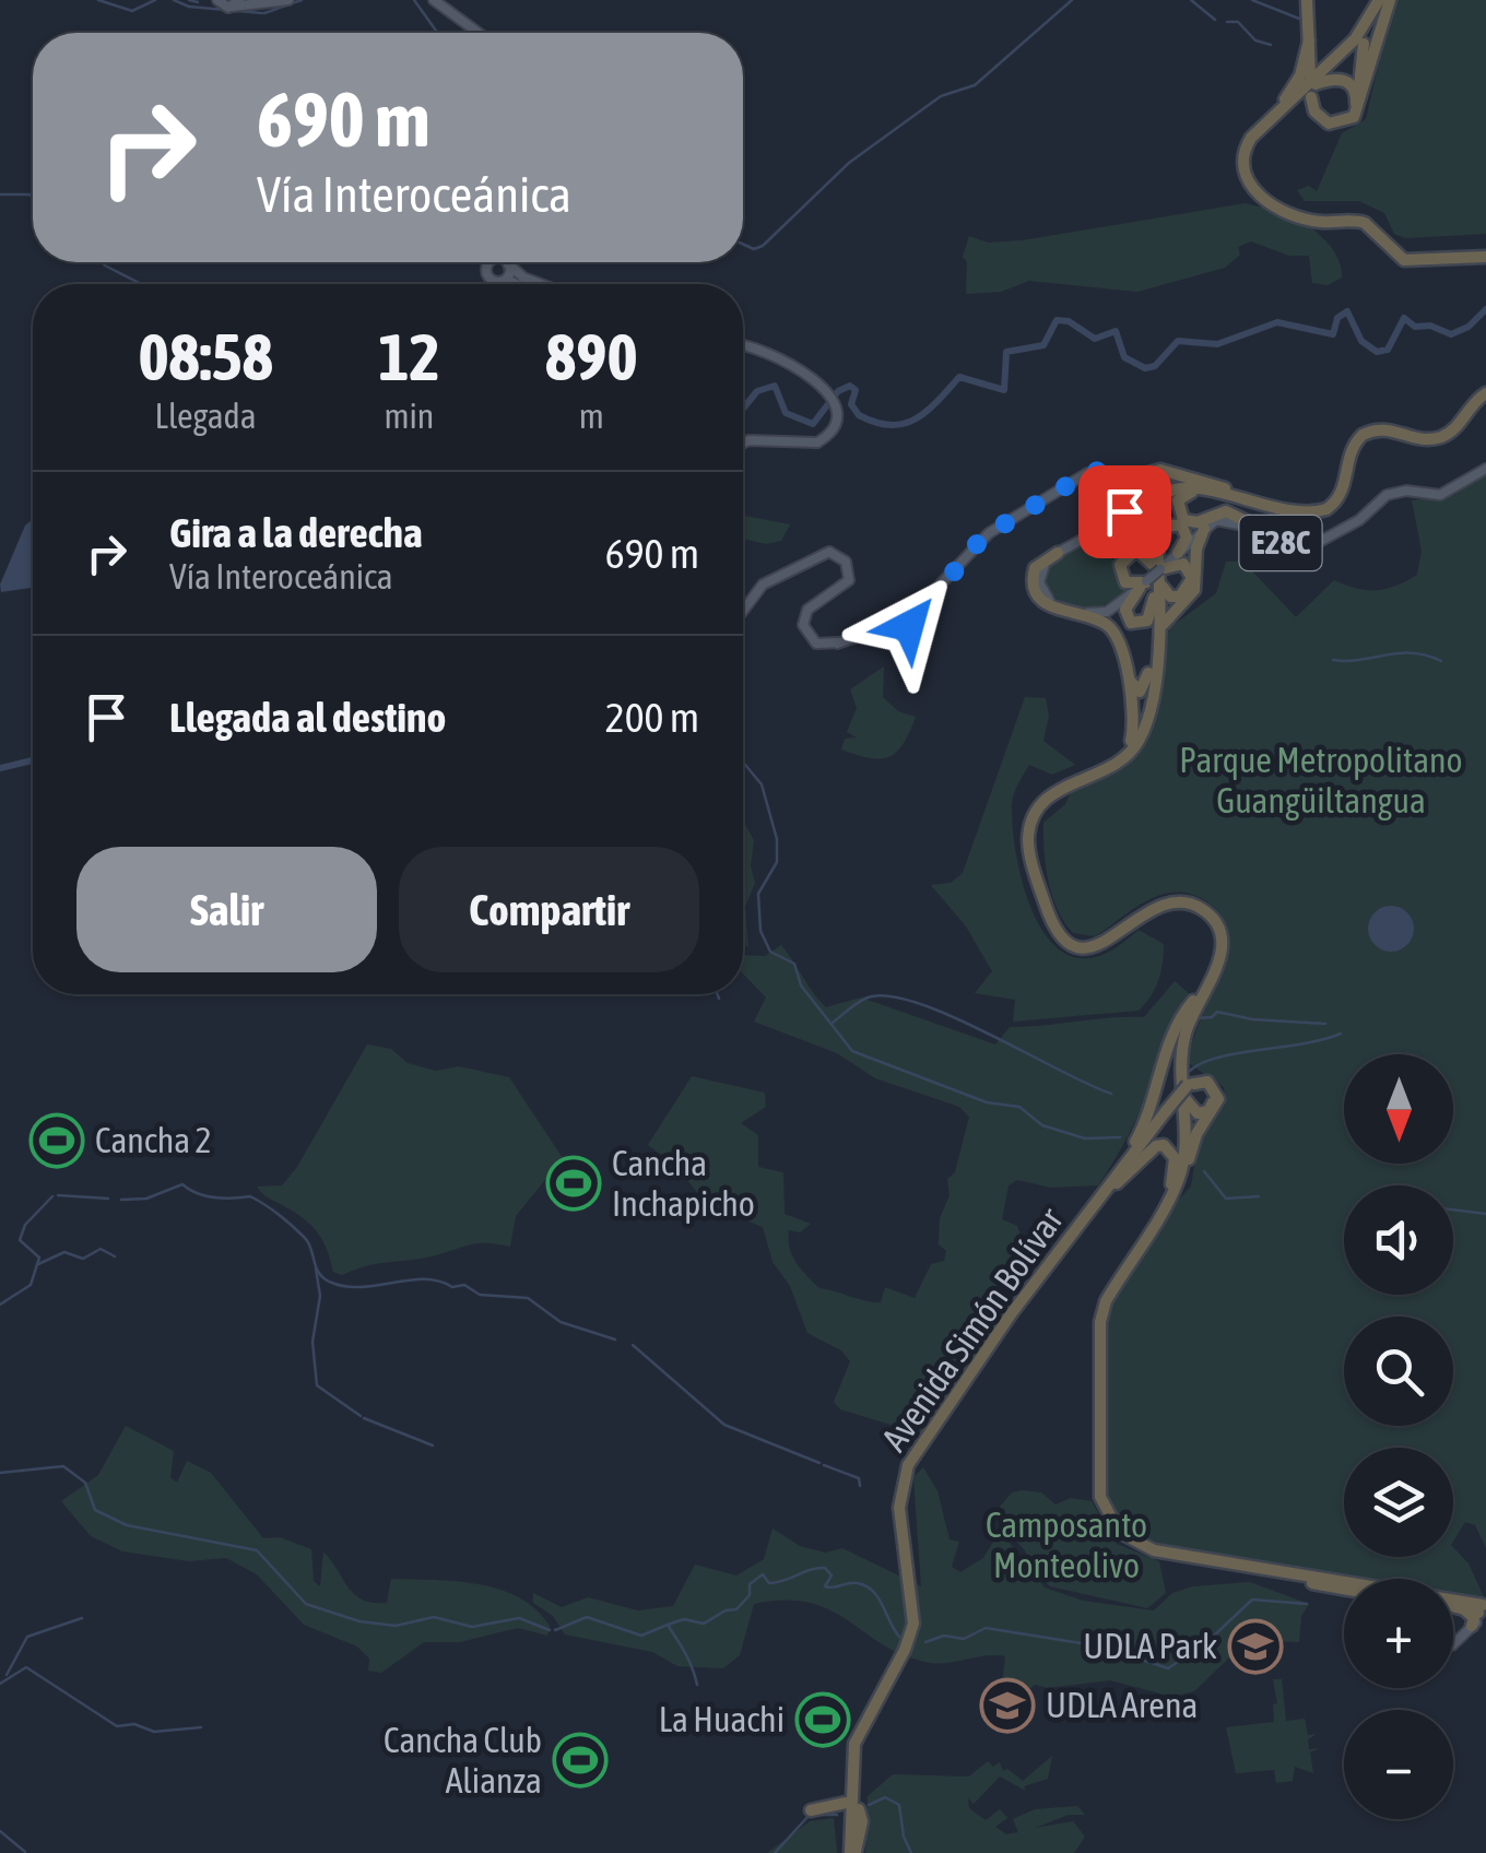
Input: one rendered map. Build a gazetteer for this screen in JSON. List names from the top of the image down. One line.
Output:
{"streets":{"highway":["Avenida Simón Bolívar"],"main road":["E28C"]},"parks":["Parque Metropolitano Guangüiltangua","Camposanto Monteolivo"],"places":{"sports":["Cancha 2","Cancha Inchapicho","La Huachi","Cancha Club Alianza"],"school or university":["UDLA Park","UDLA Arena"]},"north":"bottom","page":{"turn":["690 m","Vía Interoceánica"],"eta":["08:58","Llegada","12","min","890","m"],"list":[{"name":"Gira a la derecha","note":"Vía Interoceánica","value":"690 m"},{"name":"Llegada al destino","value":"200 m"}],"buttons":["Salir","Compartir"],"map_buttons":["+","−"]}}
